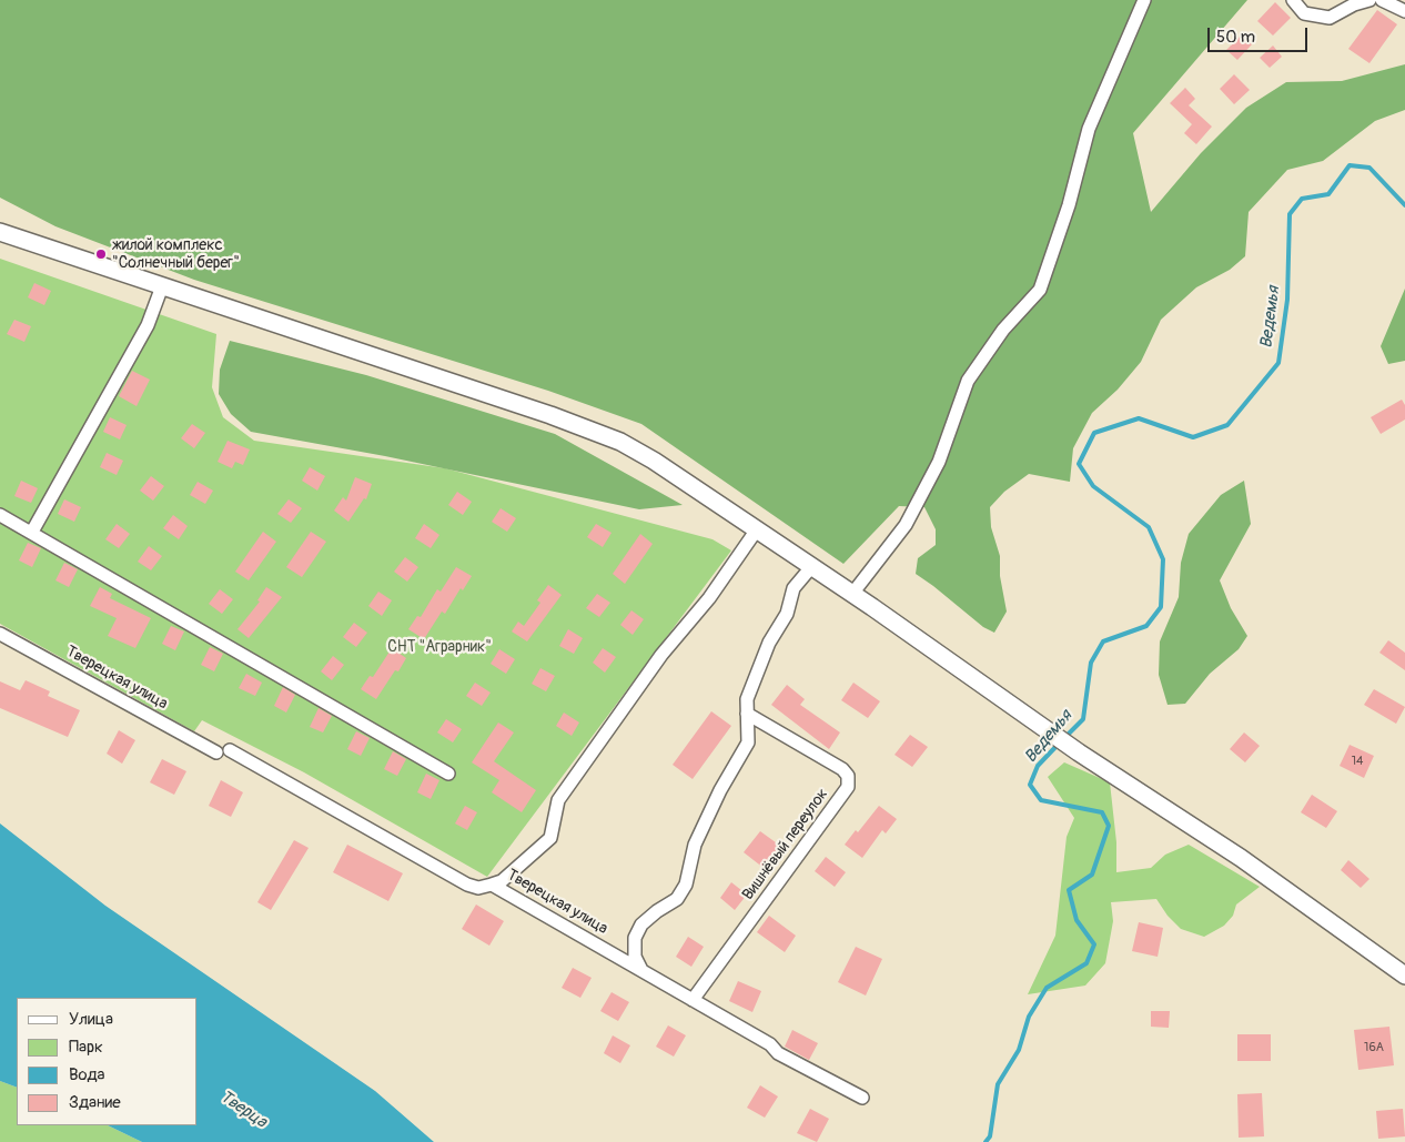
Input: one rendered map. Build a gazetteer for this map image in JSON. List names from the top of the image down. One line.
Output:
{"streets":{"street":["Тверецкая улица","Вишнёвый переулок"]},"crossings":[["Тверецкая улица","Вишнёвый переулок"]],"water":["Ведемья","Тверца"],"parks":["СНТ \"Аграрник\""],"places":["жилой комплекс \"Солнечный берег\""],"house_numbers":["14","16А"],"legend":["Улица","Парк","Вода","Здание"],"scale_bar":"50 m"}
